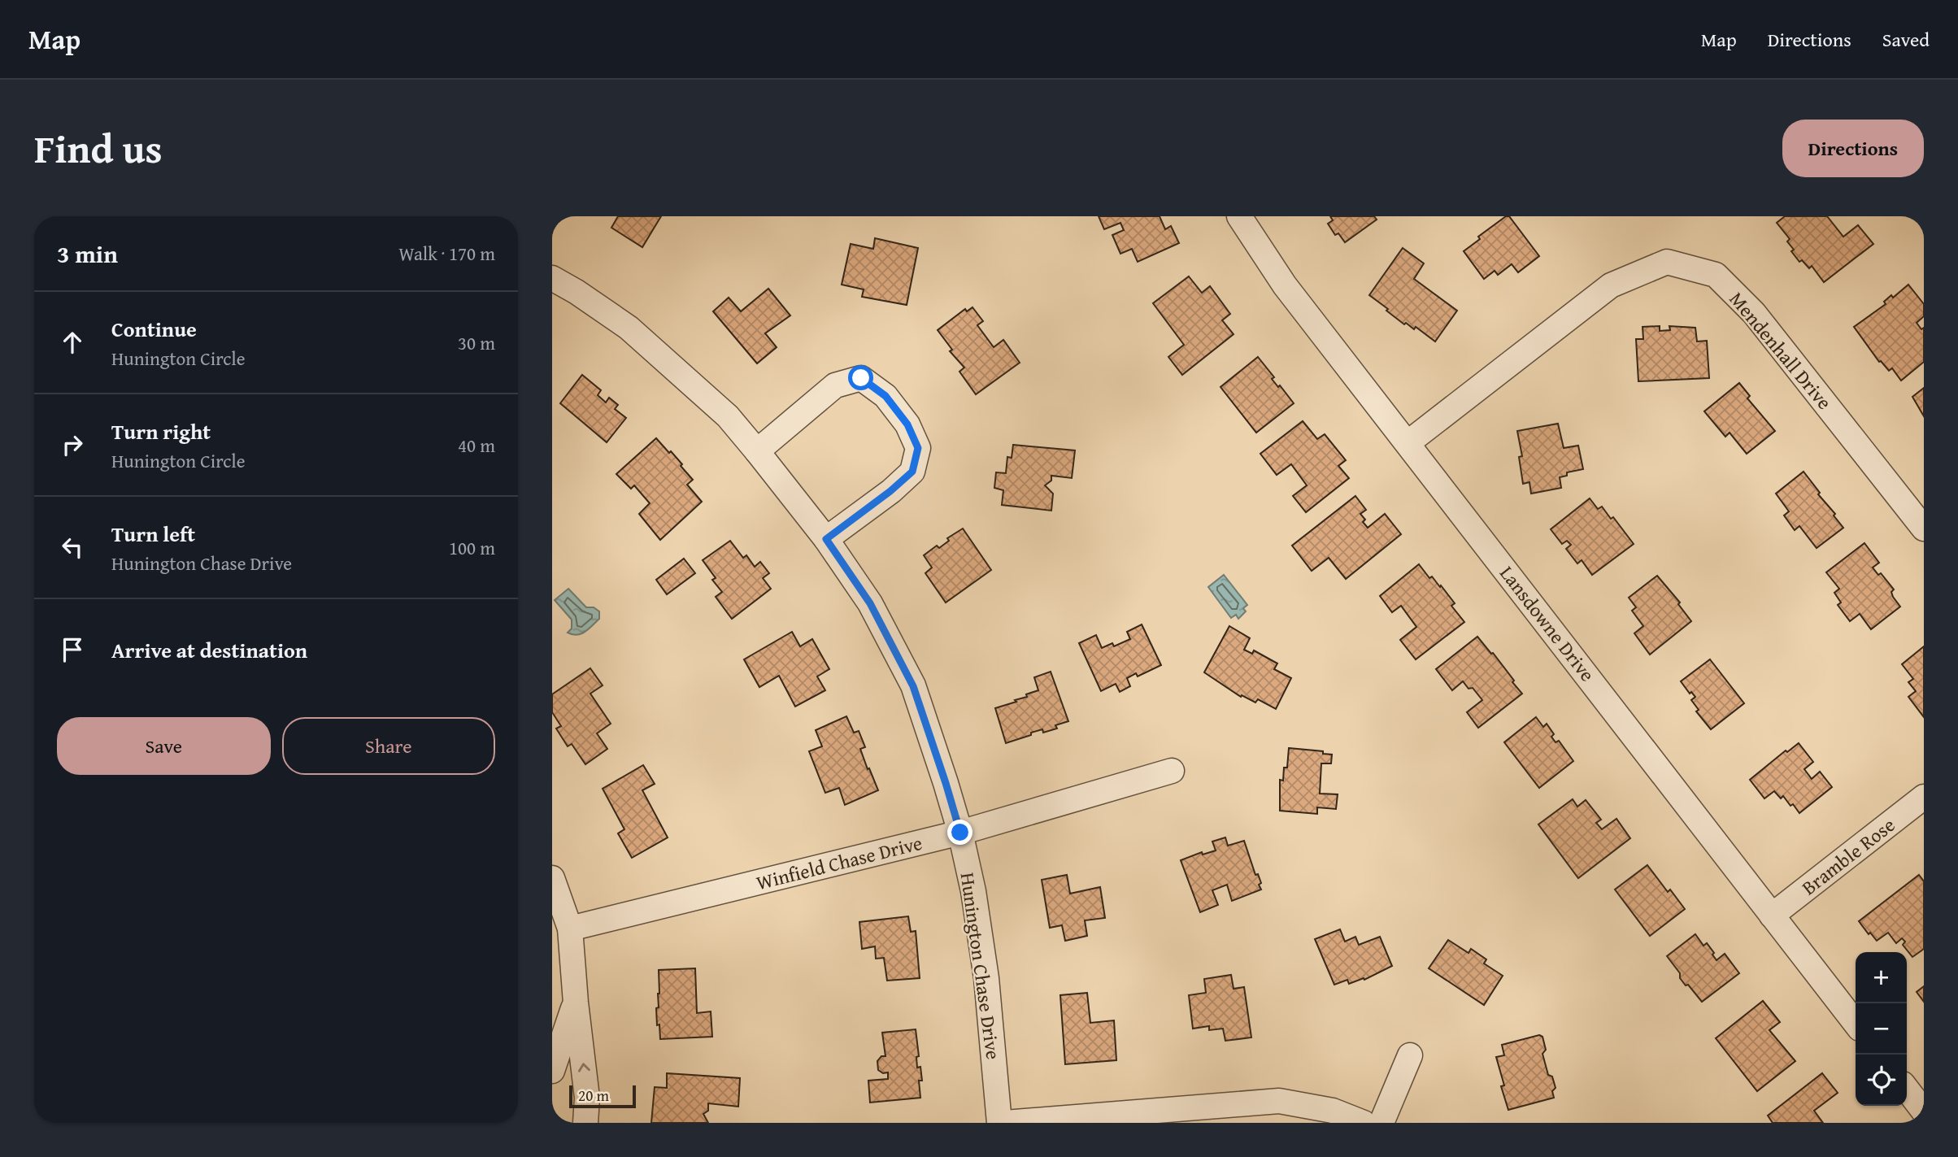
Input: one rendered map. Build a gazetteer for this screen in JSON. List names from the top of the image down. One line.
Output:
{"streets":{"street":["Mendenhall Drive","Lansdowne Drive","Bramble Rose","Winfield Chase Drive","Hunington Chase Drive"]},"crossings":[["Mendenhall Drive","Lansdowne Drive"],["Lansdowne Drive","Bramble Rose"],["Winfield Chase Drive","Hunington Chase Drive"]],"scale_bar":"20 m","page":{"header":"Map","nav":["Map","Directions","Saved"],"title":"Find us","buttons":["Directions",["Save","Share"]],"heading":["3 min","Walk · 170 m"],"list":[["Continue","Hunington Circle","30 m"],["Turn right","Hunington Circle","40 m"],["Turn left","Hunington Chase Drive","100 m"],"Arrive at destination"],"map_buttons":["+","−"],"scale":"20 m"}}
